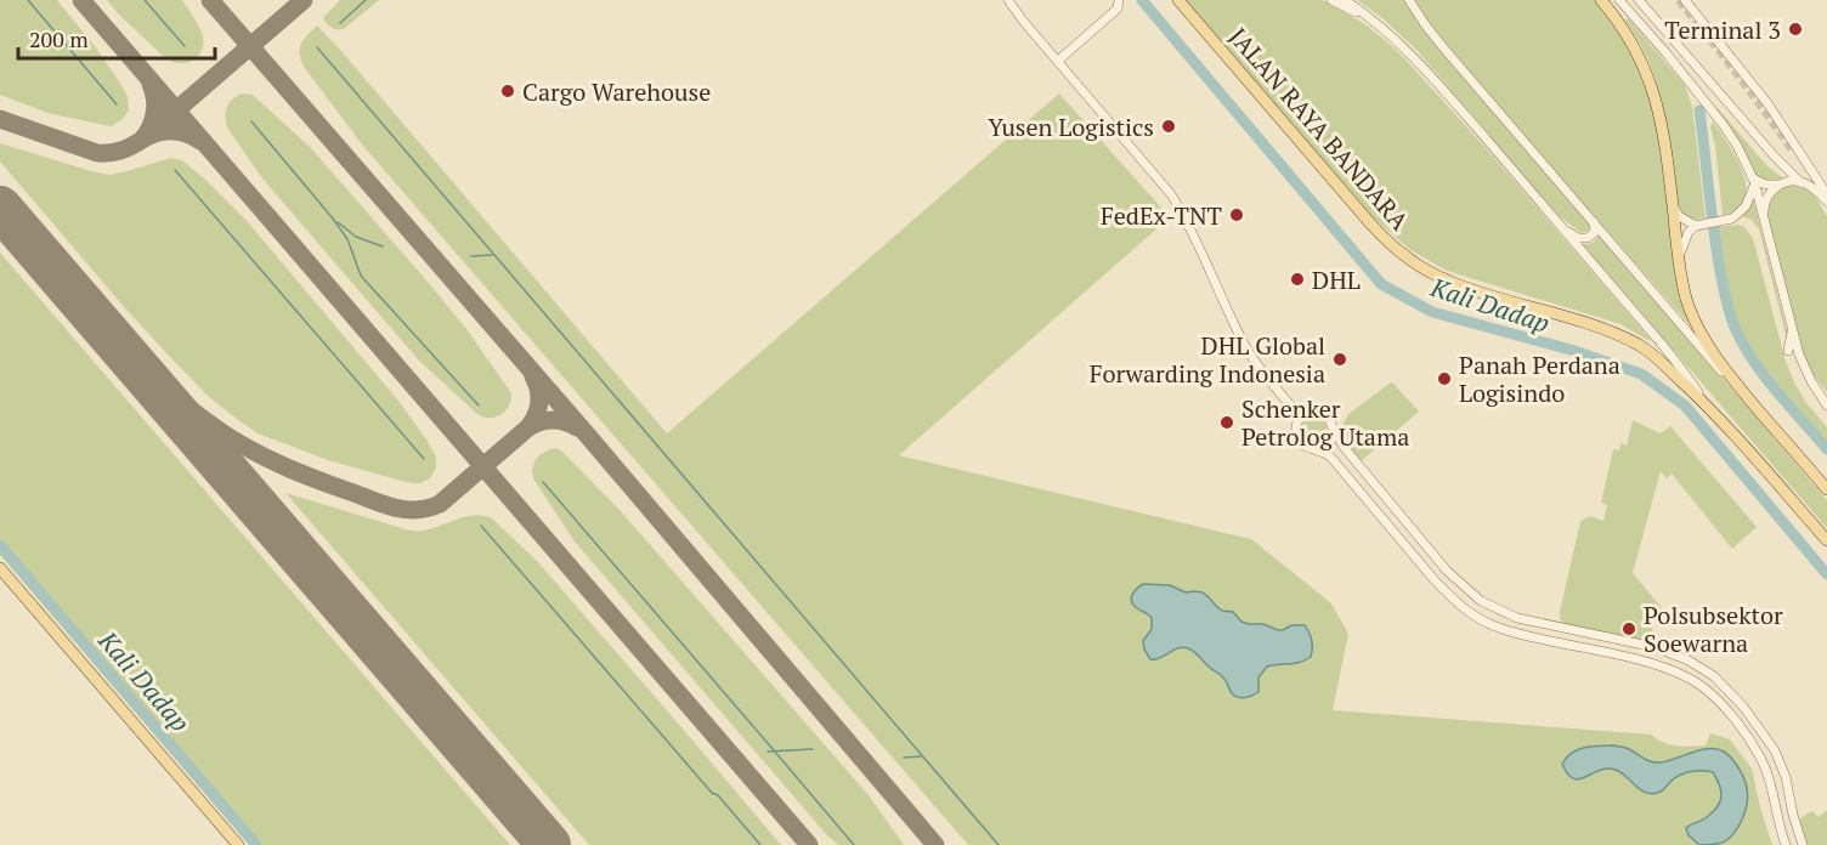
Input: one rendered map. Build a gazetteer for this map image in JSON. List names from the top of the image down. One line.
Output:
{"streets":{"main road":["JALAN RAYA BANDARA"]},"water":["Kali Dadap"],"places":["Terminal 3","Cargo Warehouse","Yusen Logistics","FedEx-TNT","DHL","DHL Global Forwarding Indonesia","Panah Perdana Logisindo","Schenker Petrolog Utama","Polsubsektor Soewarna"],"scale_bar":"200 m"}
